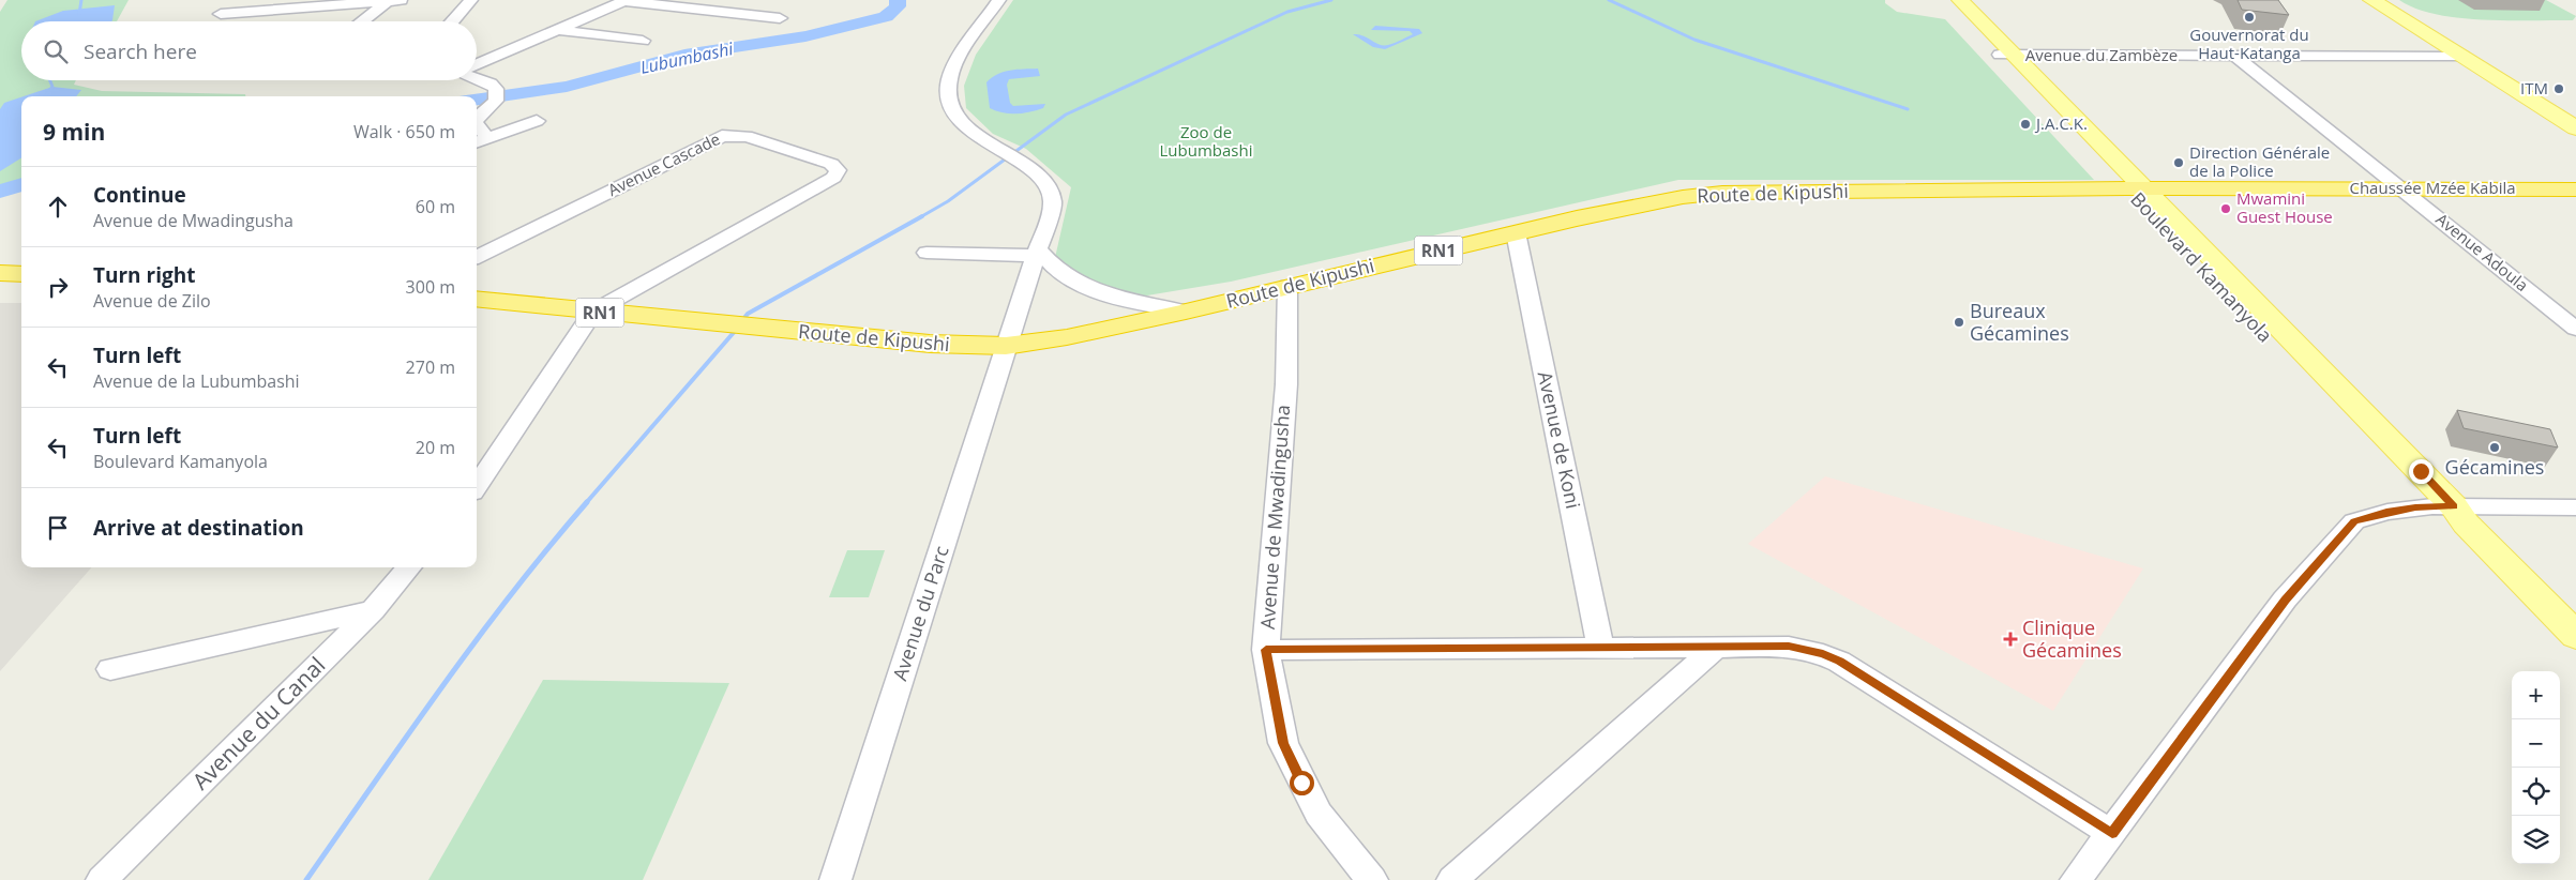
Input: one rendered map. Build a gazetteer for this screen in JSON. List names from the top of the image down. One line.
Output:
{"streets":{"highway":["Chaussée Mzée Kabila","Route de Kipushi","RN1"],"main road":["Boulevard Kamanyola"],"street":["Avenue du Zambèze","Avenue Cascade","Avenue Adoula","Avenue de Koni","Avenue de Mwadingusha","Avenue du Parc","Avenue du Canal"]},"crossings":[["Avenue du Zambèze","Avenue Adoula"],["Avenue du Zambèze","Boulevard Kamanyola"],["Avenue Cascade","Route de Kipushi"],["Chaussée Mzée Kabila","Route de Kipushi"],["Chaussée Mzée Kabila","Avenue Adoula"],["Chaussée Mzée Kabila","Boulevard Kamanyola"],["Route de Kipushi","Boulevard Kamanyola"],["Route de Kipushi","Avenue de Koni"],["Route de Kipushi","Avenue de Mwadingusha"],["Route de Kipushi","Avenue du Parc"]],"water":["Lubumbashi"],"parks":["Zoo de Lubumbashi"],"places":{"other":["Gouvernorat du Haut-Katanga","ITM","J.A.C.K.","Direction Générale de la Police","Mwamini Guest House","Bureaux Gécamines","Gécamines"],"health":["Clinique Gécamines"]},"page":{"search":"Search here","heading":["9 min","Walk · 650 m"],"list":[["Continue","Avenue de Mwadingusha","60 m"],["Turn right","Avenue de Zilo","300 m"],["Turn left","Avenue de la Lubumbashi","270 m"],["Turn left","Boulevard Kamanyola","20 m"],"Arrive at destination"],"map_buttons":["+","−"]}}
